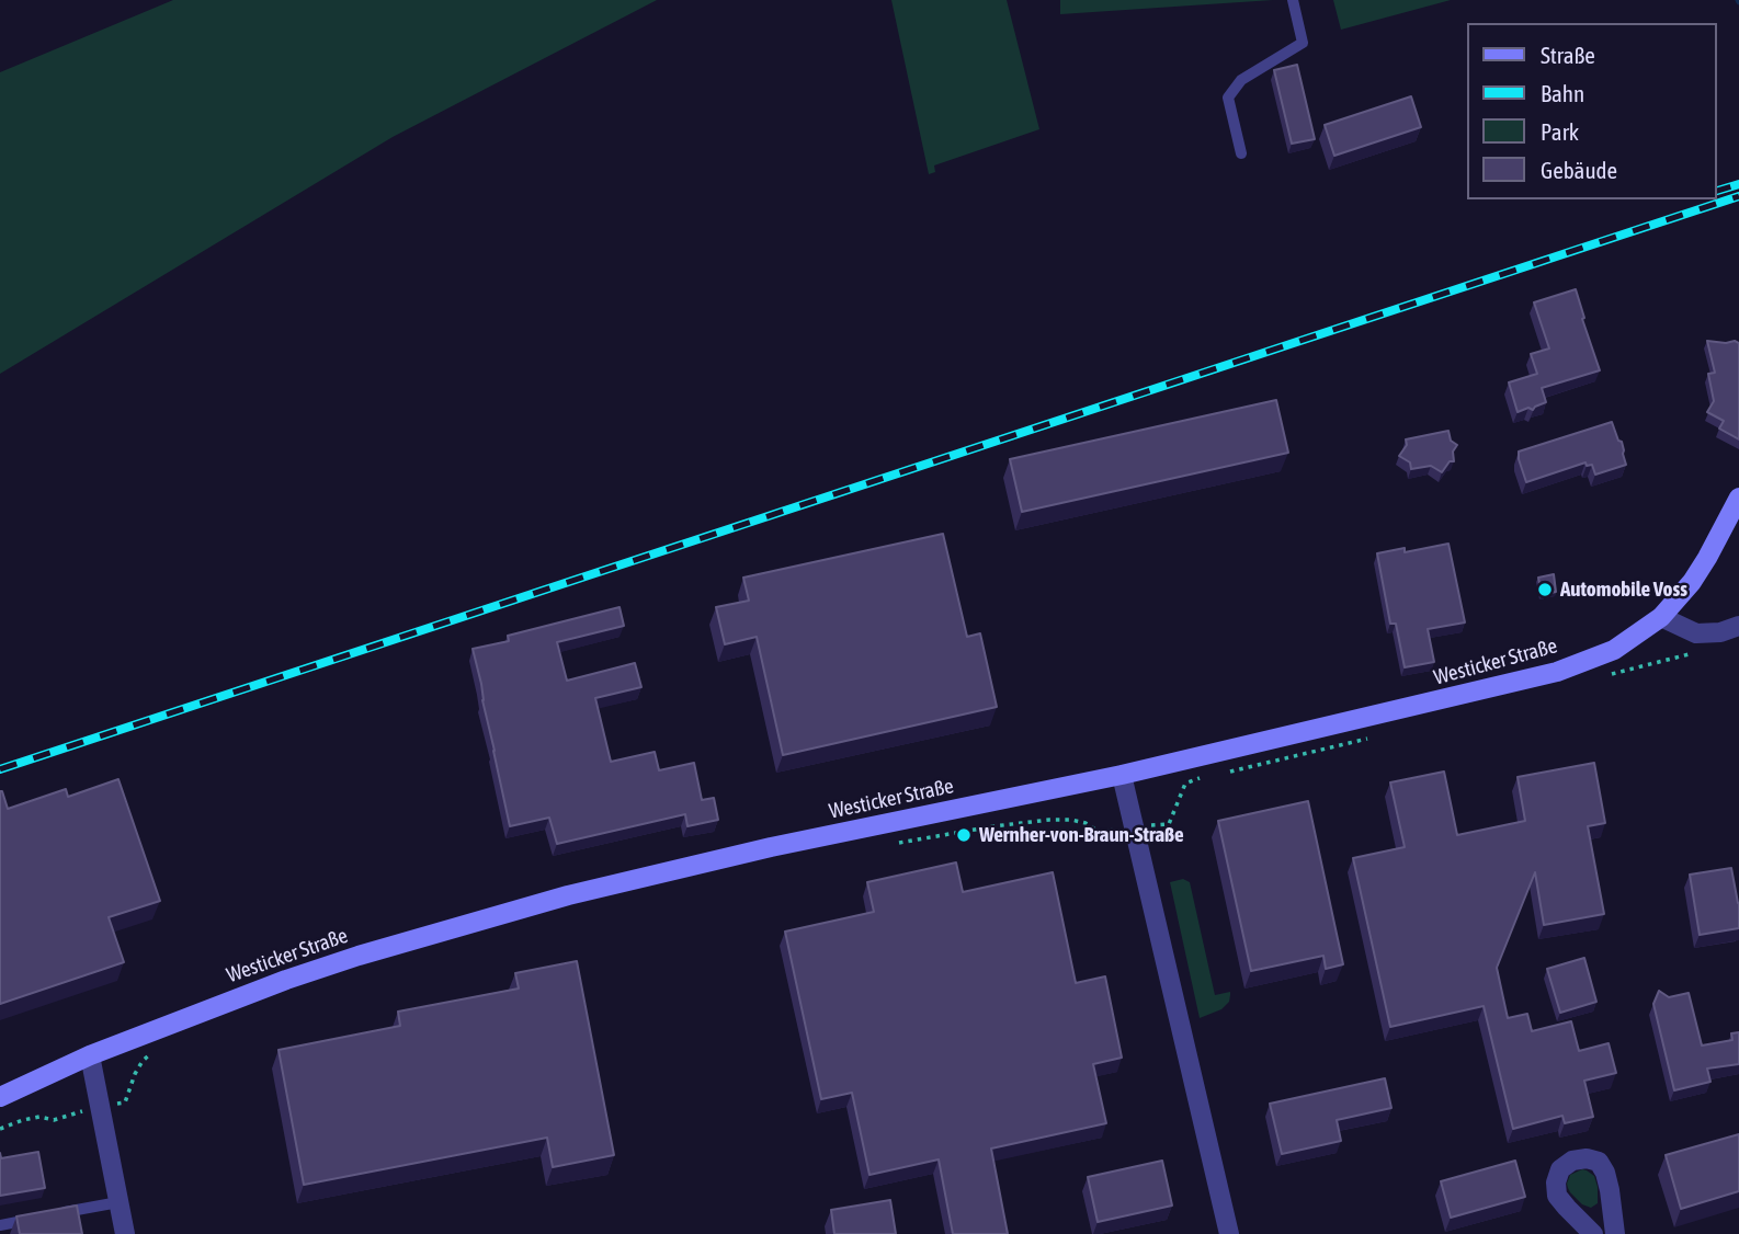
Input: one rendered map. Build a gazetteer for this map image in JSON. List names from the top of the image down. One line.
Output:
{"streets":{"main road":["Westicker Straße"]},"places":["Automobile Voss","Wernher-von-Braun-Straße"],"legend":["Straße","Bahn","Park","Gebäude"]}
